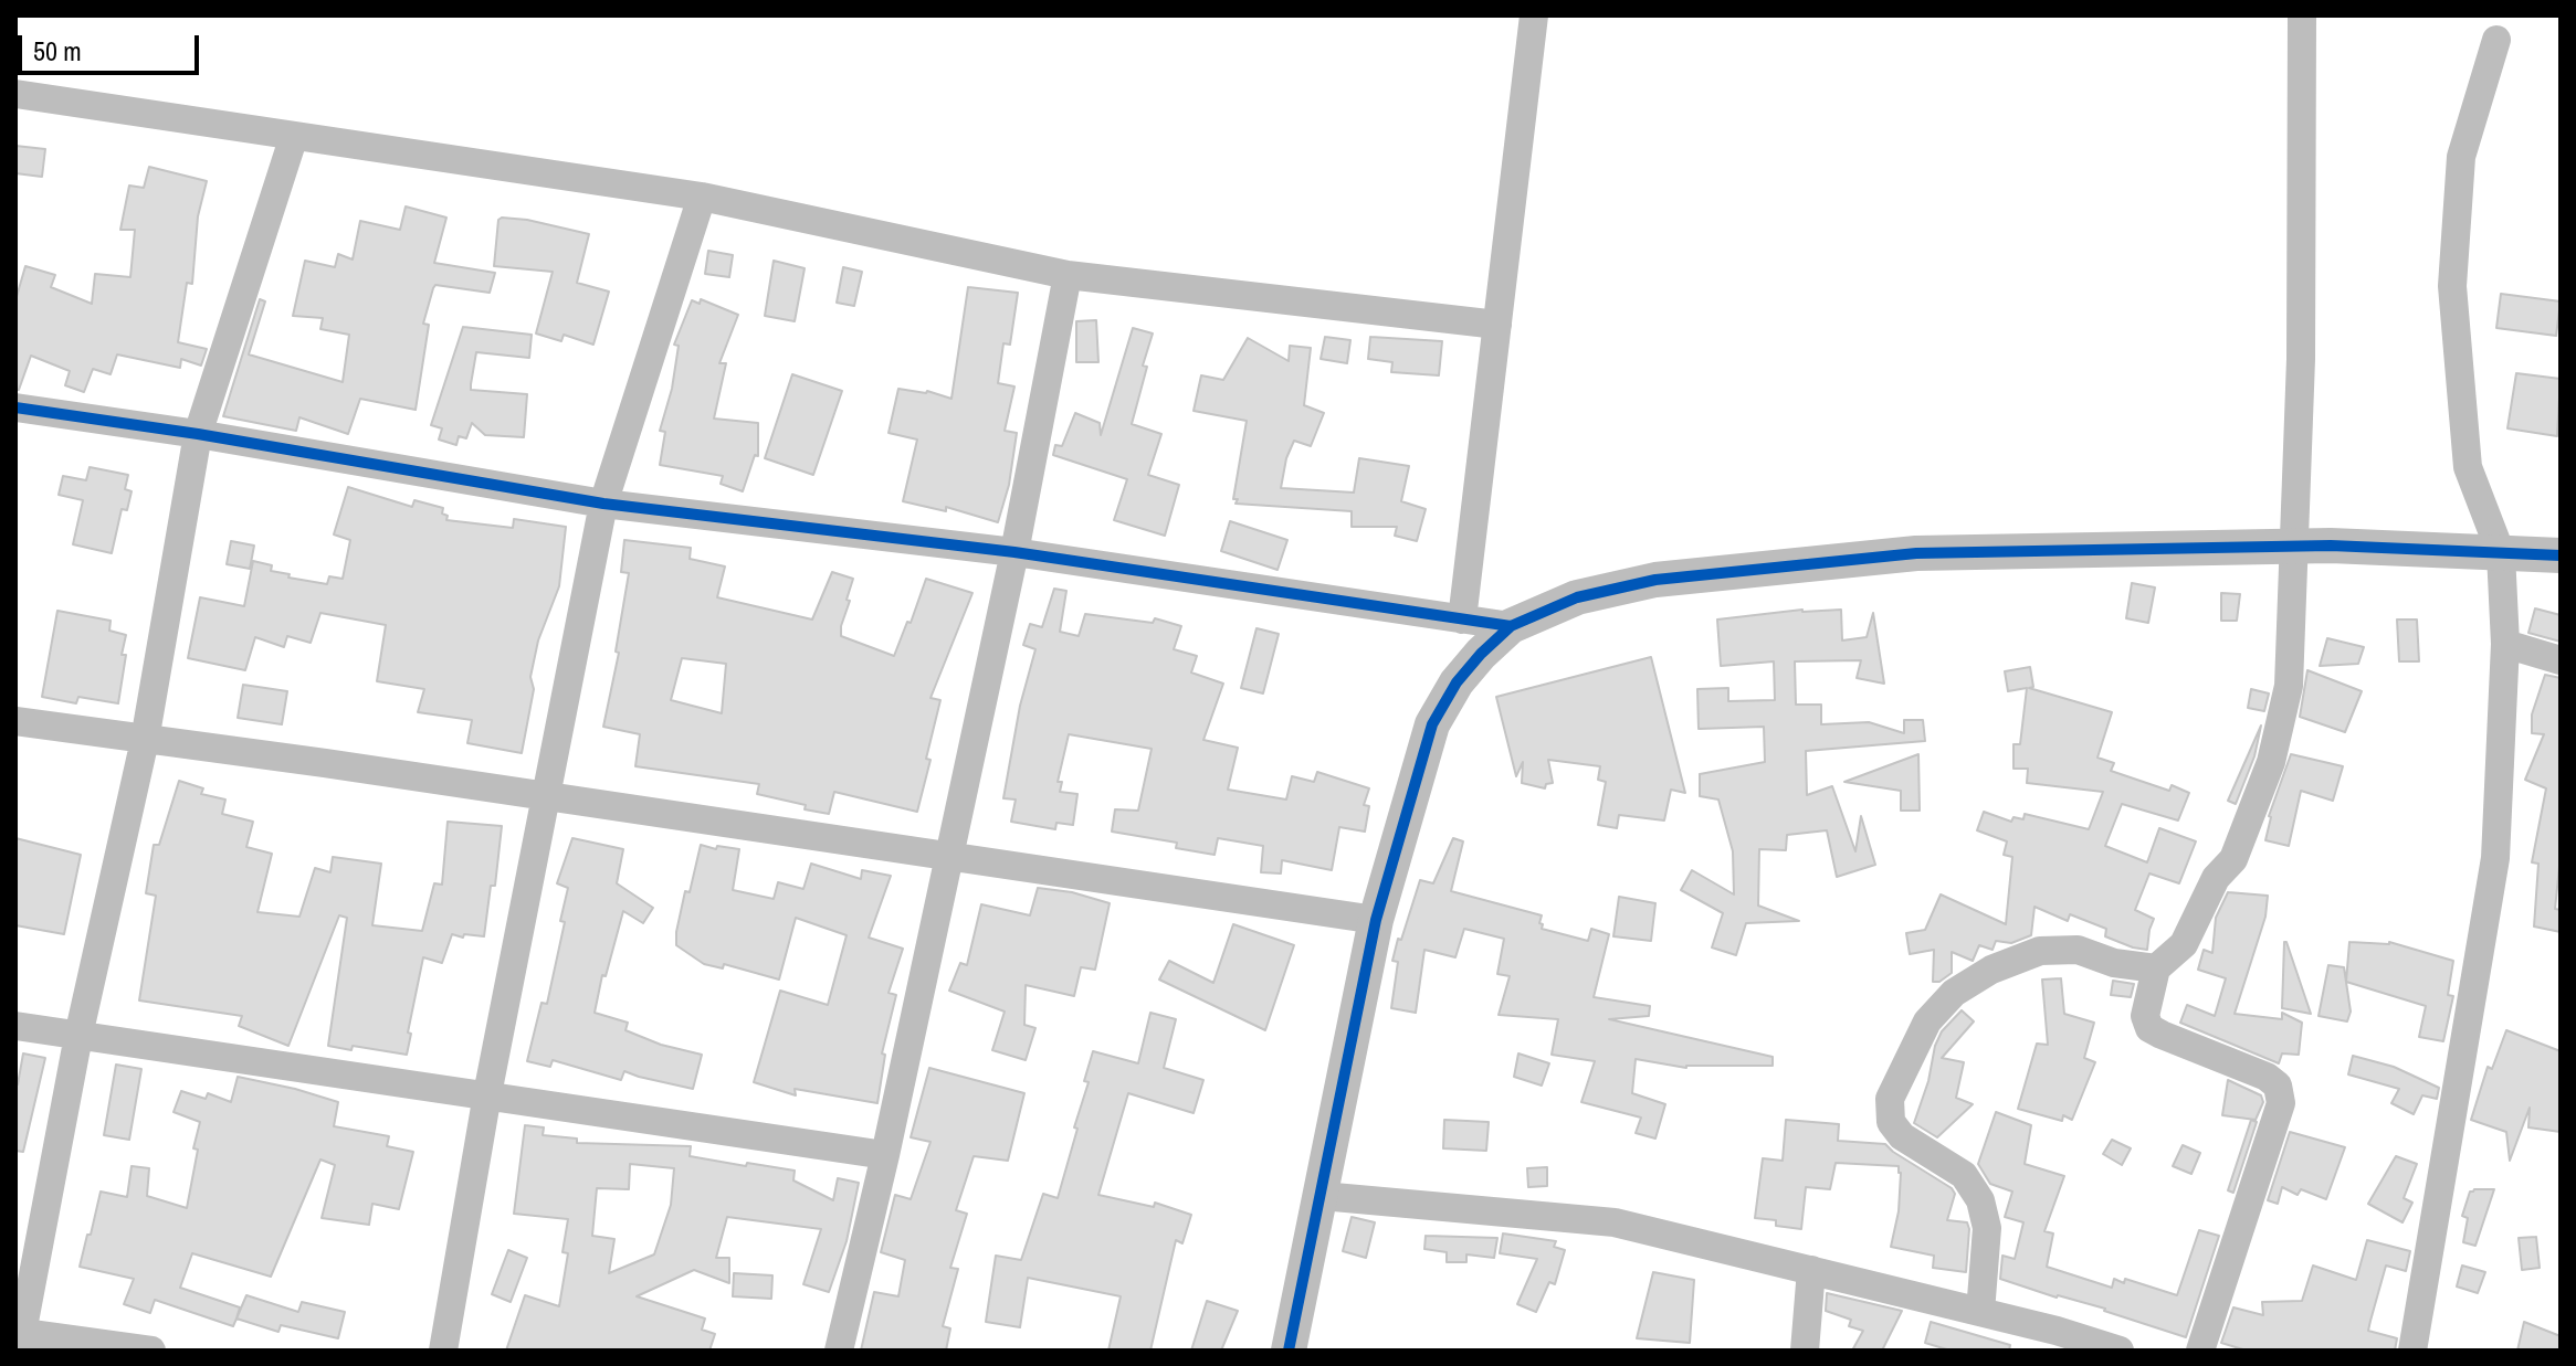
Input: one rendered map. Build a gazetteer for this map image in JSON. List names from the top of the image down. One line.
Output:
{"scale_bar":"50 m"}
